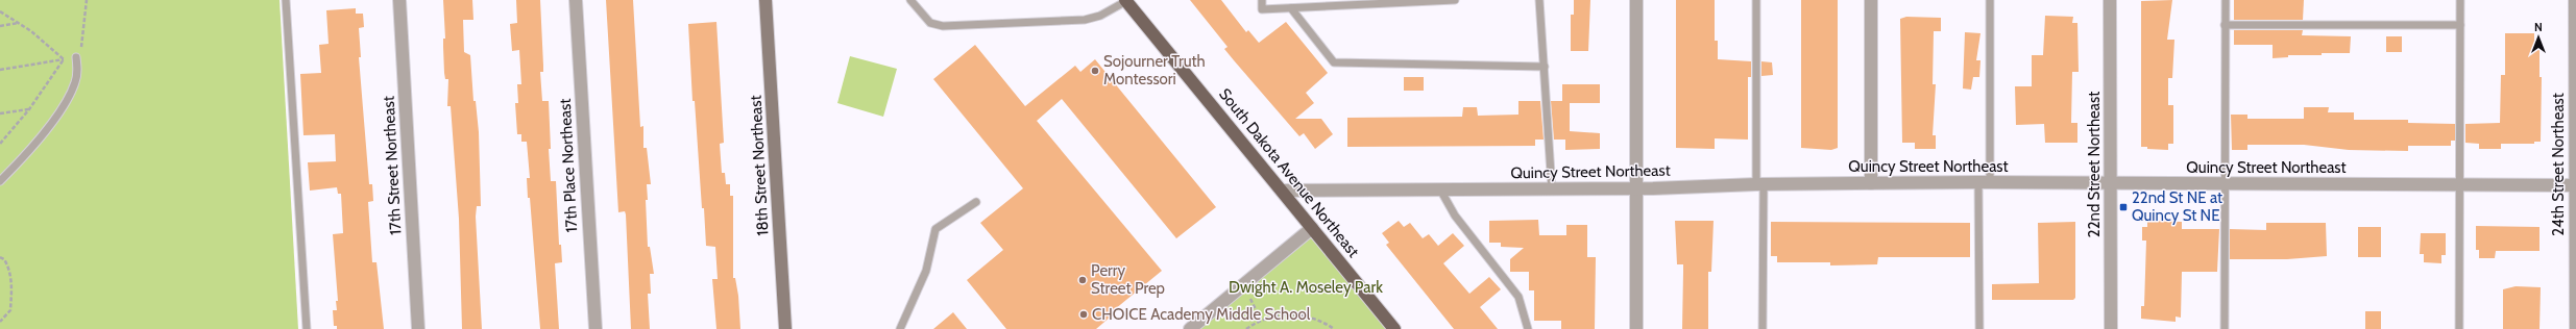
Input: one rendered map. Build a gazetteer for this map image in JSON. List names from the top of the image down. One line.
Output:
{"streets":{"main road":["18th Street Northeast","South Dakota Avenue Northeast"],"street":["22nd Street Northeast","24th Street Northeast","17th Street Northeast","17th Place Northeast","Quincy Street Northeast"]},"crossings":[["22nd Street Northeast","Quincy Street Northeast"],["24th Street Northeast","Quincy Street Northeast"],["Quincy Street Northeast","South Dakota Avenue Northeast"]],"parks":["Dwight A. Moseley Park"],"places":{"other":["Sojourner Truth Montessori","Perry Street Prep","CHOICE Academy Middle School"],"transit":["22nd St NE at Quincy St NE"]},"north":"top"}
